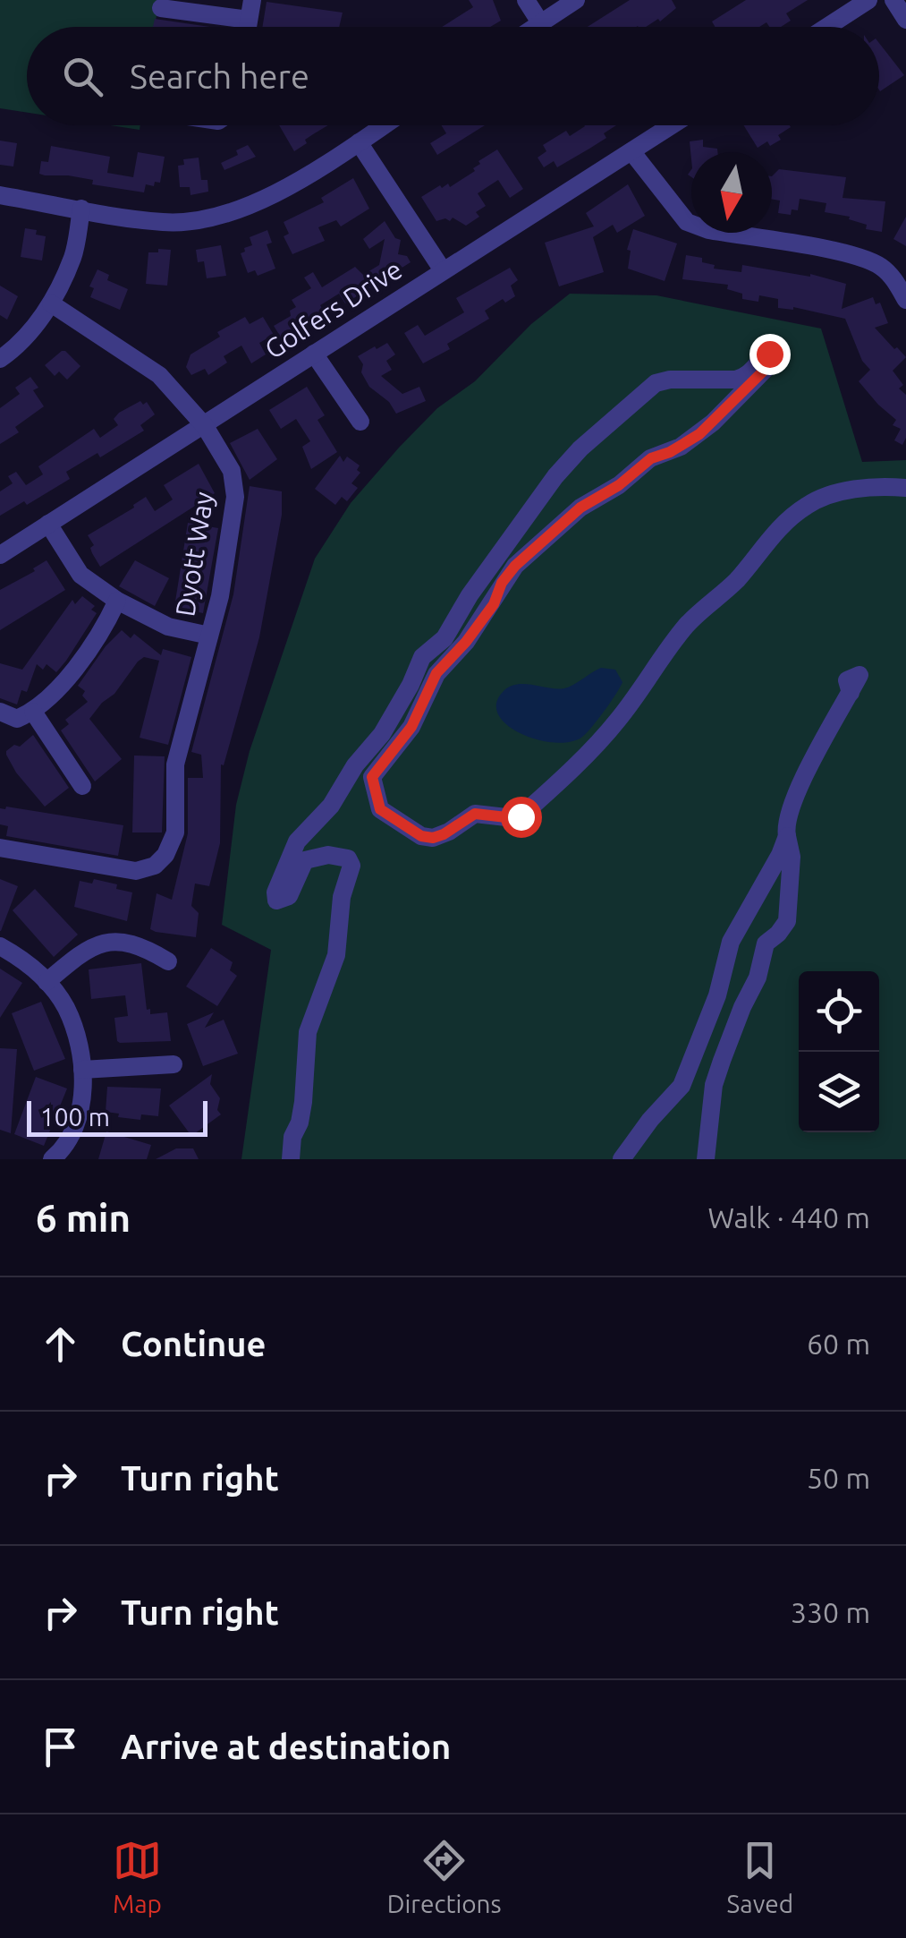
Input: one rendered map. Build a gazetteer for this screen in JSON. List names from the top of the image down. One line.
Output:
{"streets":{"street":["Golfers Drive","Dyott Way"]},"crossings":[["Golfers Drive","Dyott Way"]],"scale_bar":"100 m","north":"bottom","page":{"search":"Search here","scale":"100 m","heading":["6 min","Walk · 440 m"],"list":[["Continue","60 m"],["Turn right","50 m"],["Turn right","330 m"],"Arrive at destination"],"nav":["Map","Directions","Saved"]}}
